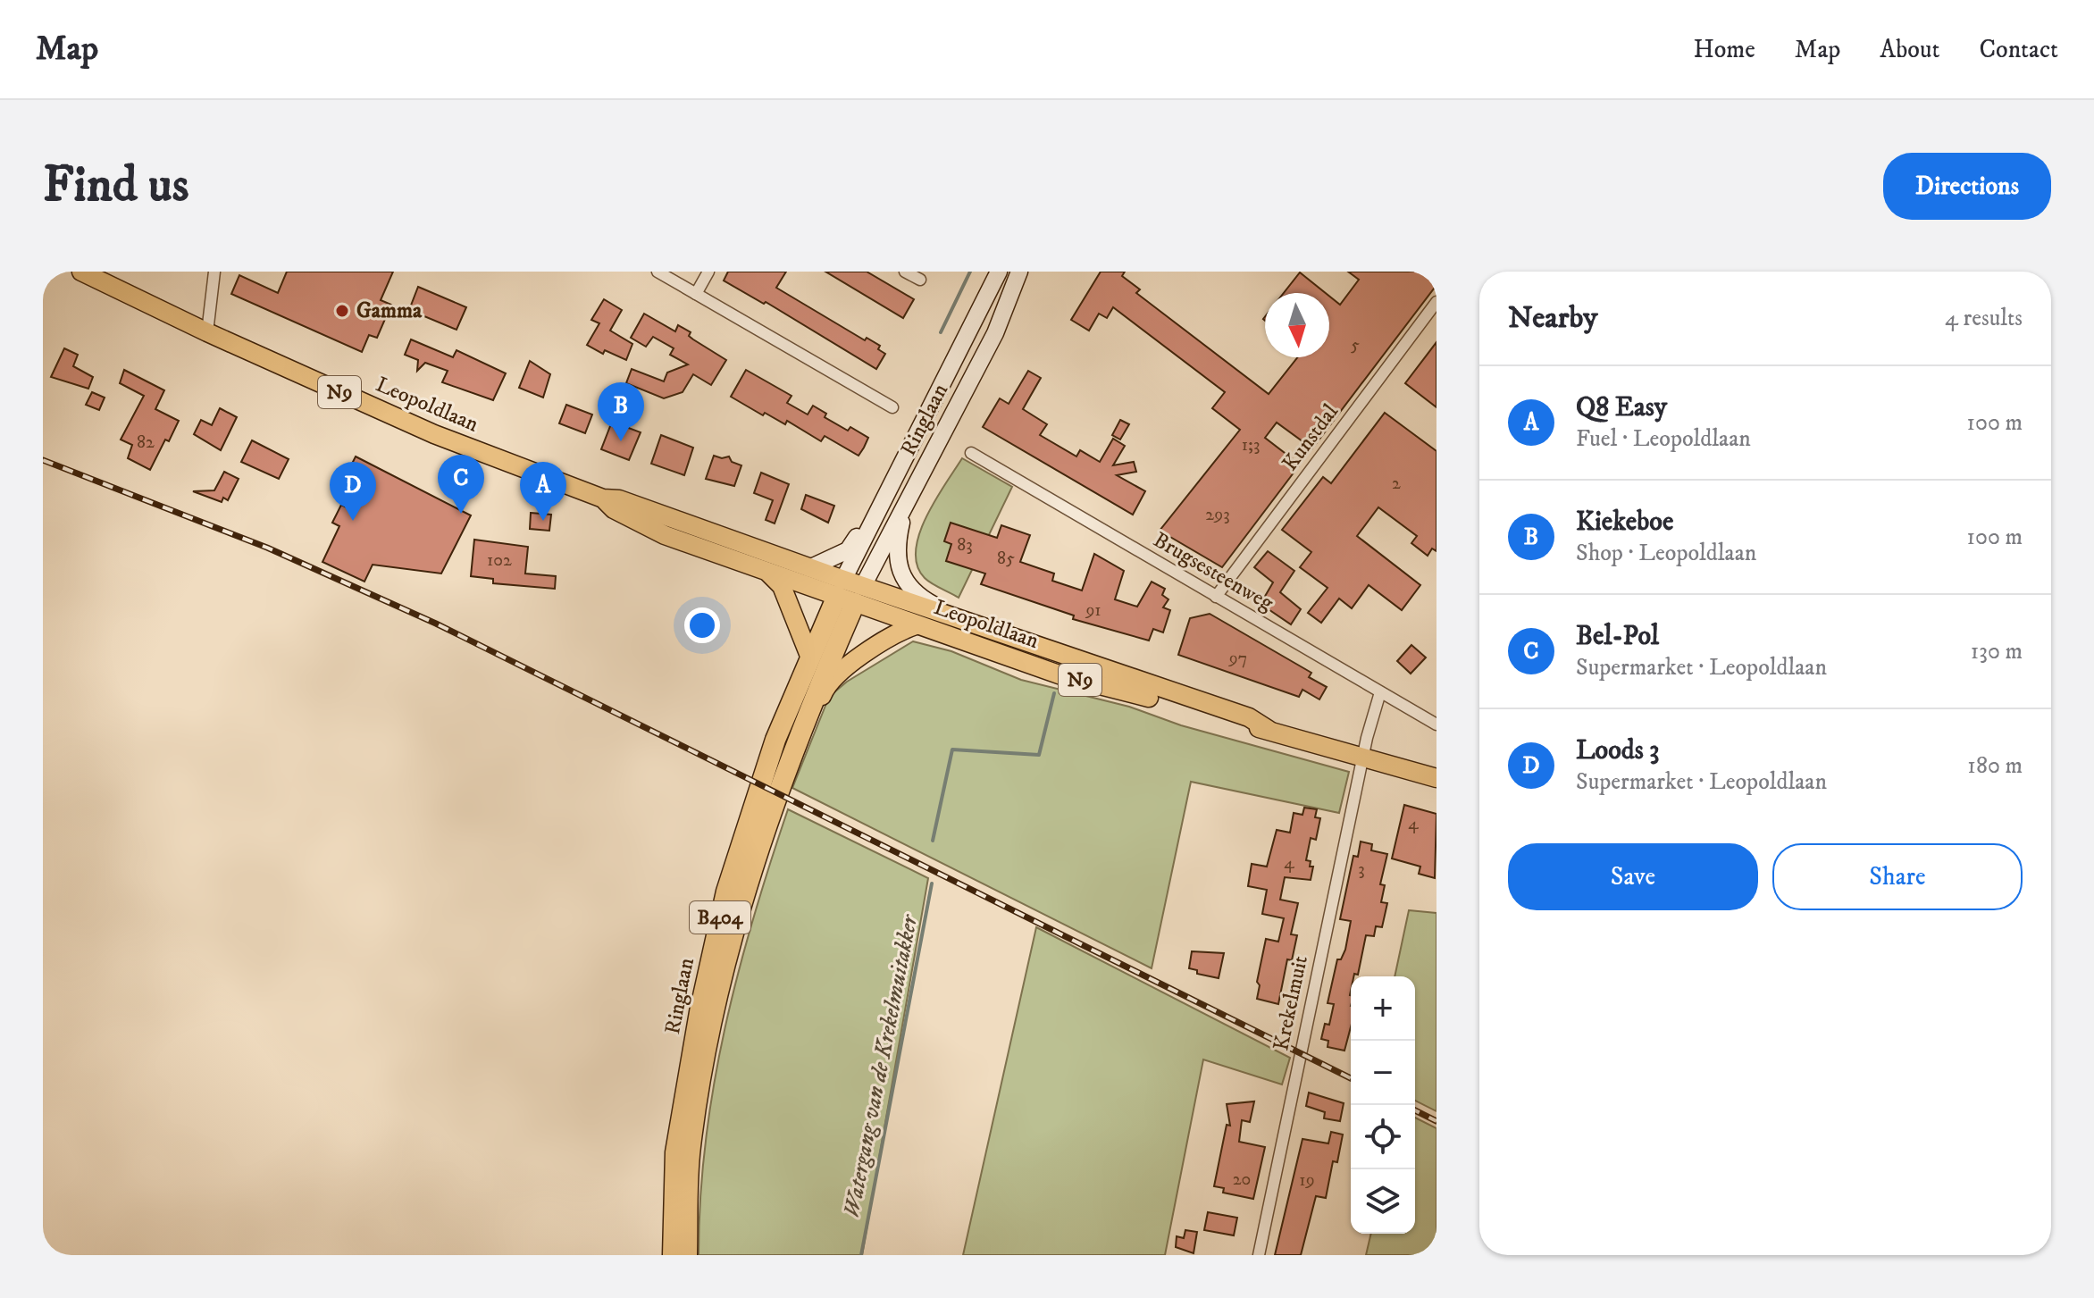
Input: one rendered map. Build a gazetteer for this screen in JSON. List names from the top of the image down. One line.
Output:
{"streets":{"highway":["Ringlaan","B404"],"main road":["N9","Leopoldlaan"],"street":["Kunstdal","Brugsesteenweg","Krekelmuit"]},"crossings":[["Leopoldlaan","Ringlaan"],["Leopoldlaan","Krekelmuit"],["Kunstdal","Brugsesteenweg"],["Brugsesteenweg","Krekelmuit"]],"water":["Watergang van de Krekelmuitakker"],"places":["Gamma"],"house_numbers":["5","82","1;3","2","293","83","85","102","91","97","4","4","3","20","19"],"north":"bottom","page":{"header":"Map","nav":["Home","Map","About","Contact"],"buttons":["Directions",["Save","Share"]],"title":"Find us","heading":["Nearby","4 results"],"list":[{"mark":"A","name":"Q8 Easy","note":"Fuel · Leopoldlaan","value":"100 m"},{"mark":"B","name":"Kiekeboe","note":"Shop · Leopoldlaan","value":"100 m"},{"mark":"C","name":"Bel-Pol","note":"Supermarket · Leopoldlaan","value":"130 m"},{"mark":"D","name":"Loods 3","note":"Supermarket · Leopoldlaan","value":"180 m"}],"pins":["B","C","A","D"],"map_buttons":["+","−"]}}
